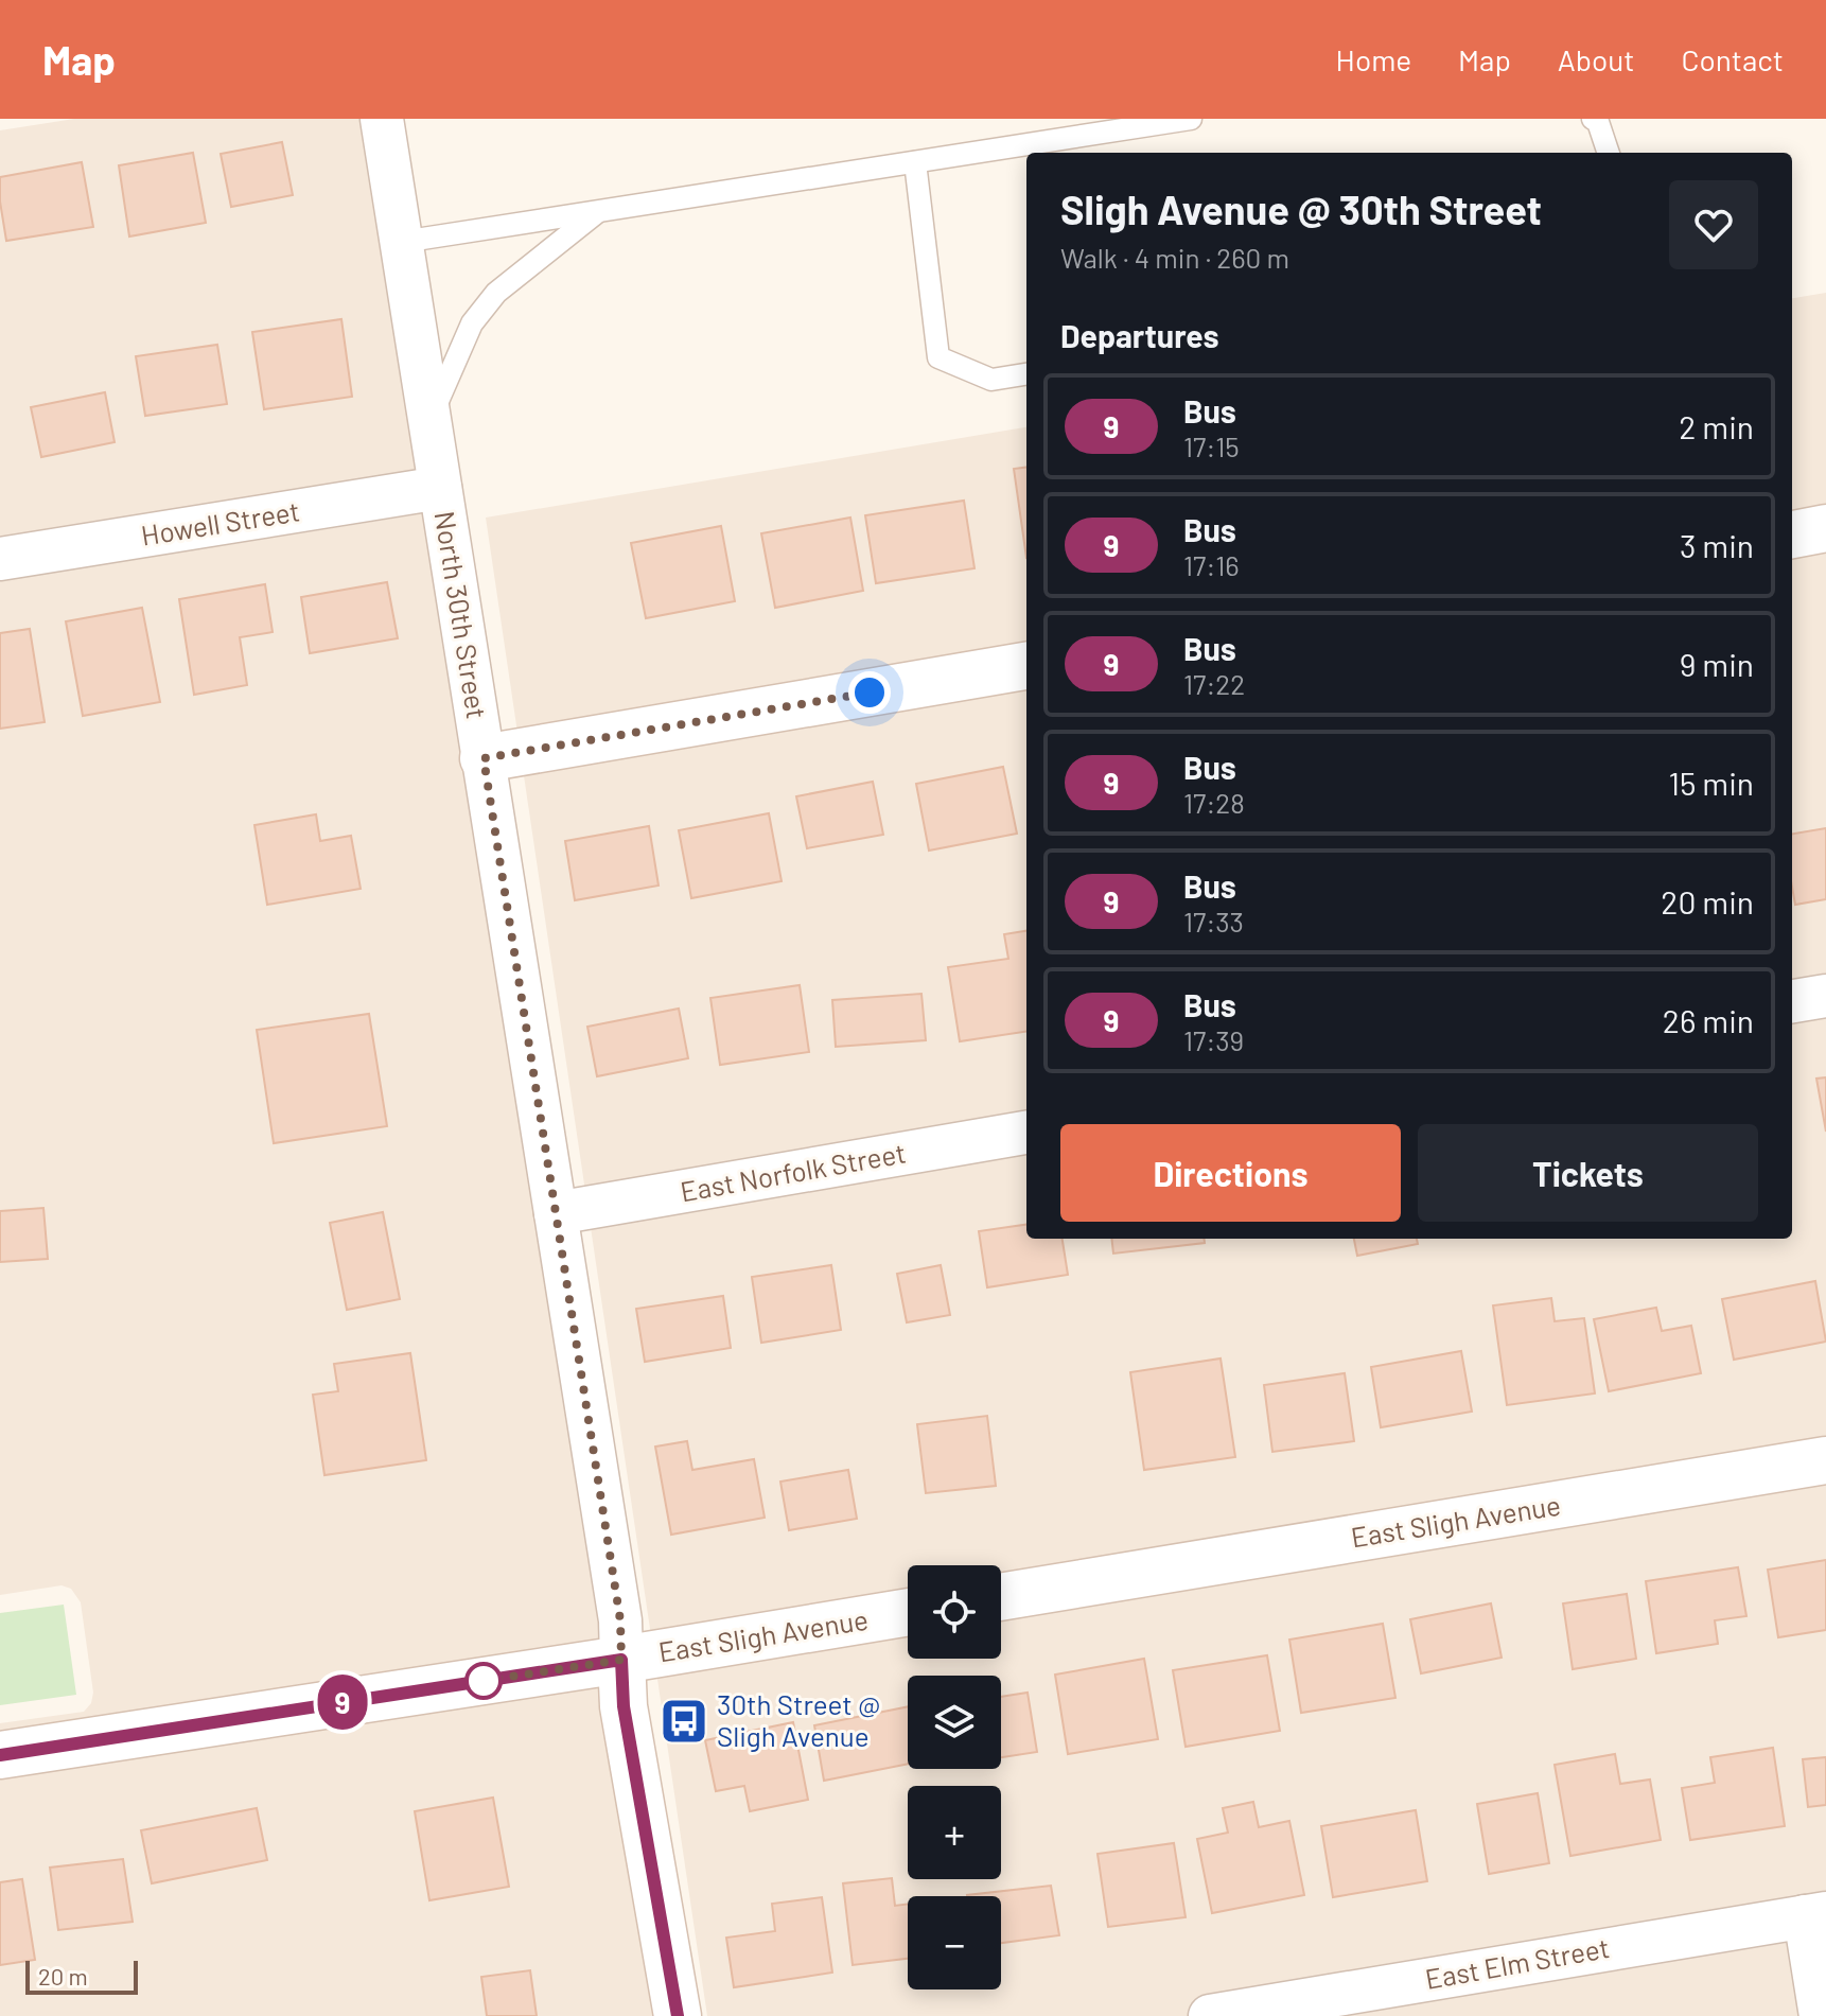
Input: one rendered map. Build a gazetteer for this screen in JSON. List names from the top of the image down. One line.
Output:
{"streets":{"street":["Howell Street","North 30th Street","East Norfolk Street","East Sligh Avenue","East Elm Street"]},"crossings":[["Howell Street","North 30th Street"],["North 30th Street","East Norfolk Street"],["North 30th Street","East Sligh Avenue"]],"places":{"bus stop":["30th Street @ Sligh Avenue"]},"lines":["bus line 9"],"scale_bar":"20 m","page":{"header":"Map","nav":["Home","Map","About","Contact"],"on_map":"9","heading":[["Sligh Avenue @ 30th Street","Walk · 4 min · 260 m"],"Departures"],"list":[{"mark":"9","name":"Bus","note":"17:15","value":"2 min"},{"mark":"9","name":"Bus","note":"17:16","value":"3 min"},{"mark":"9","name":"Bus","note":"17:22","value":"9 min"},{"mark":"9","name":"Bus","note":"17:28","value":"15 min"},{"mark":"9","name":"Bus","note":"17:33","value":"20 min"},{"mark":"9","name":"Bus","note":"17:39","value":"26 min"}],"buttons":["Directions","Tickets"],"map_buttons":["+","−"],"scale":"20 m"}}
